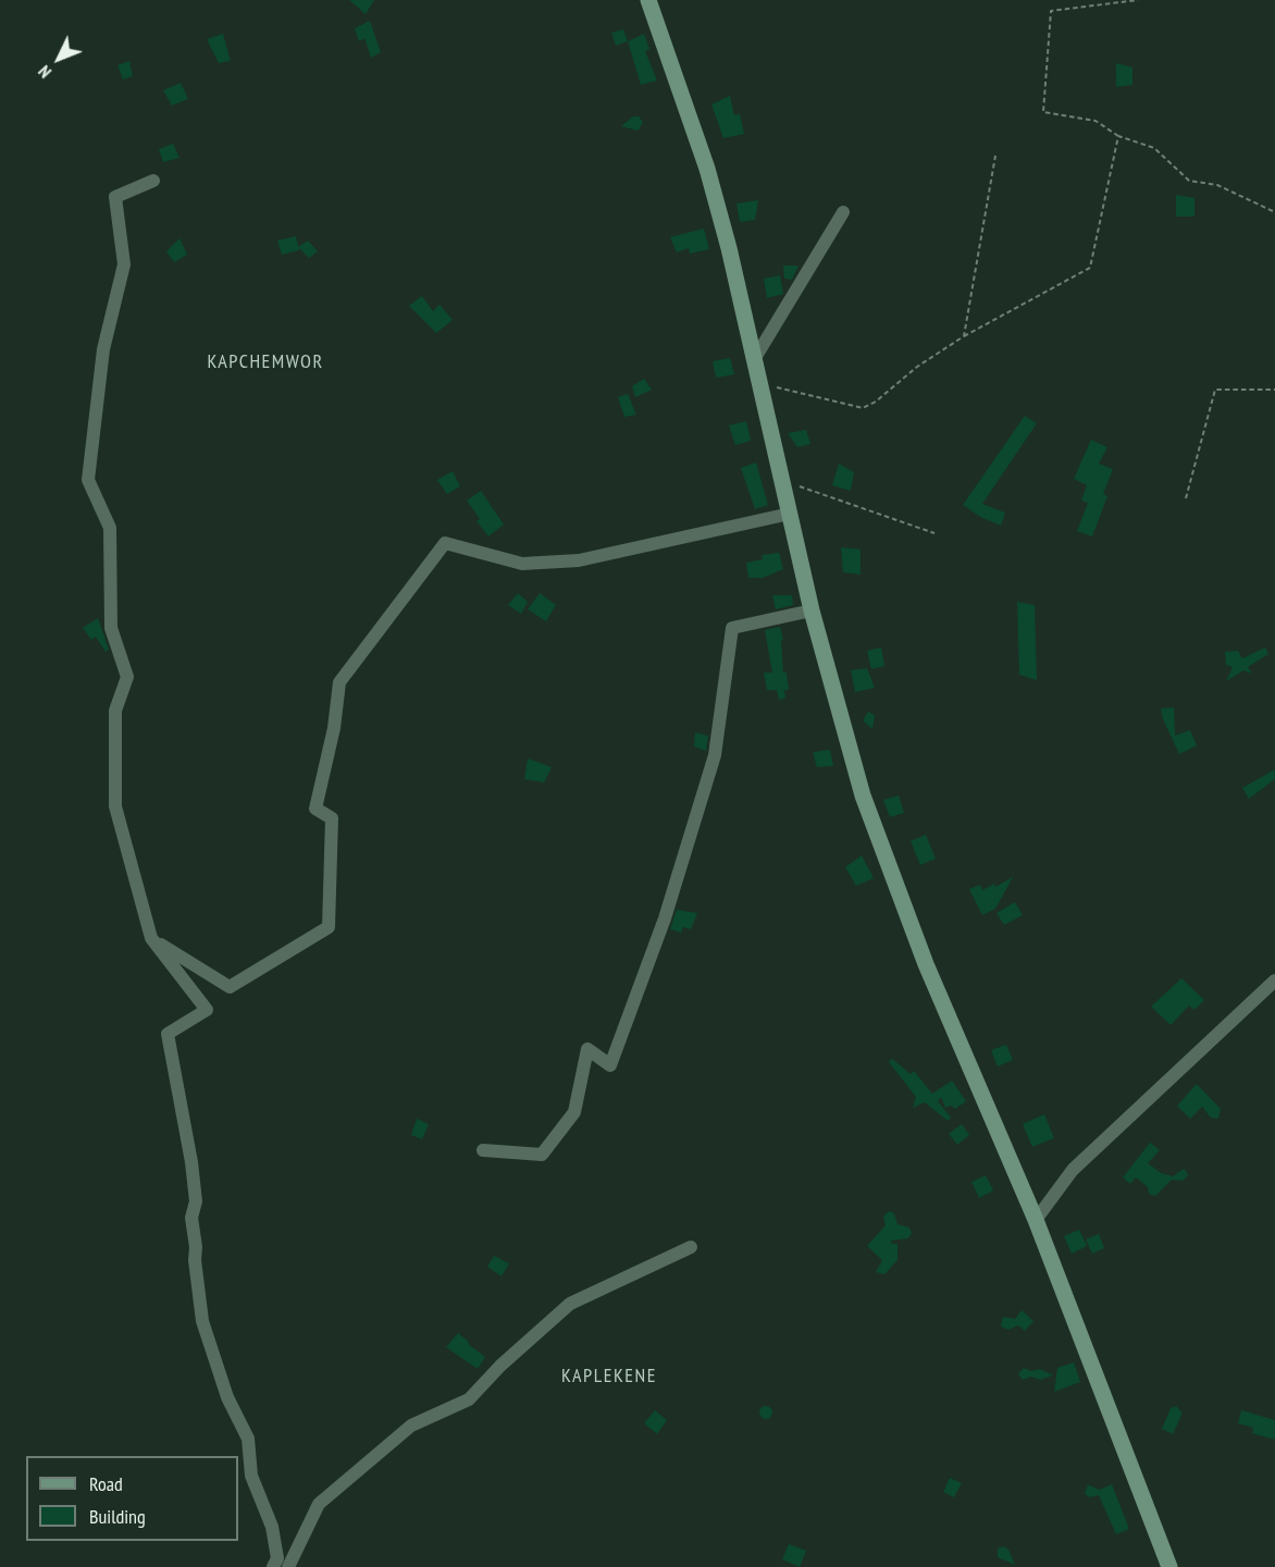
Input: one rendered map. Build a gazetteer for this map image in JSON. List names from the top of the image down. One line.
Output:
{"districts":["KAPCHEMWOR","KAPLEKENE"],"legend":["Road","Building"],"north":"bottom left"}
